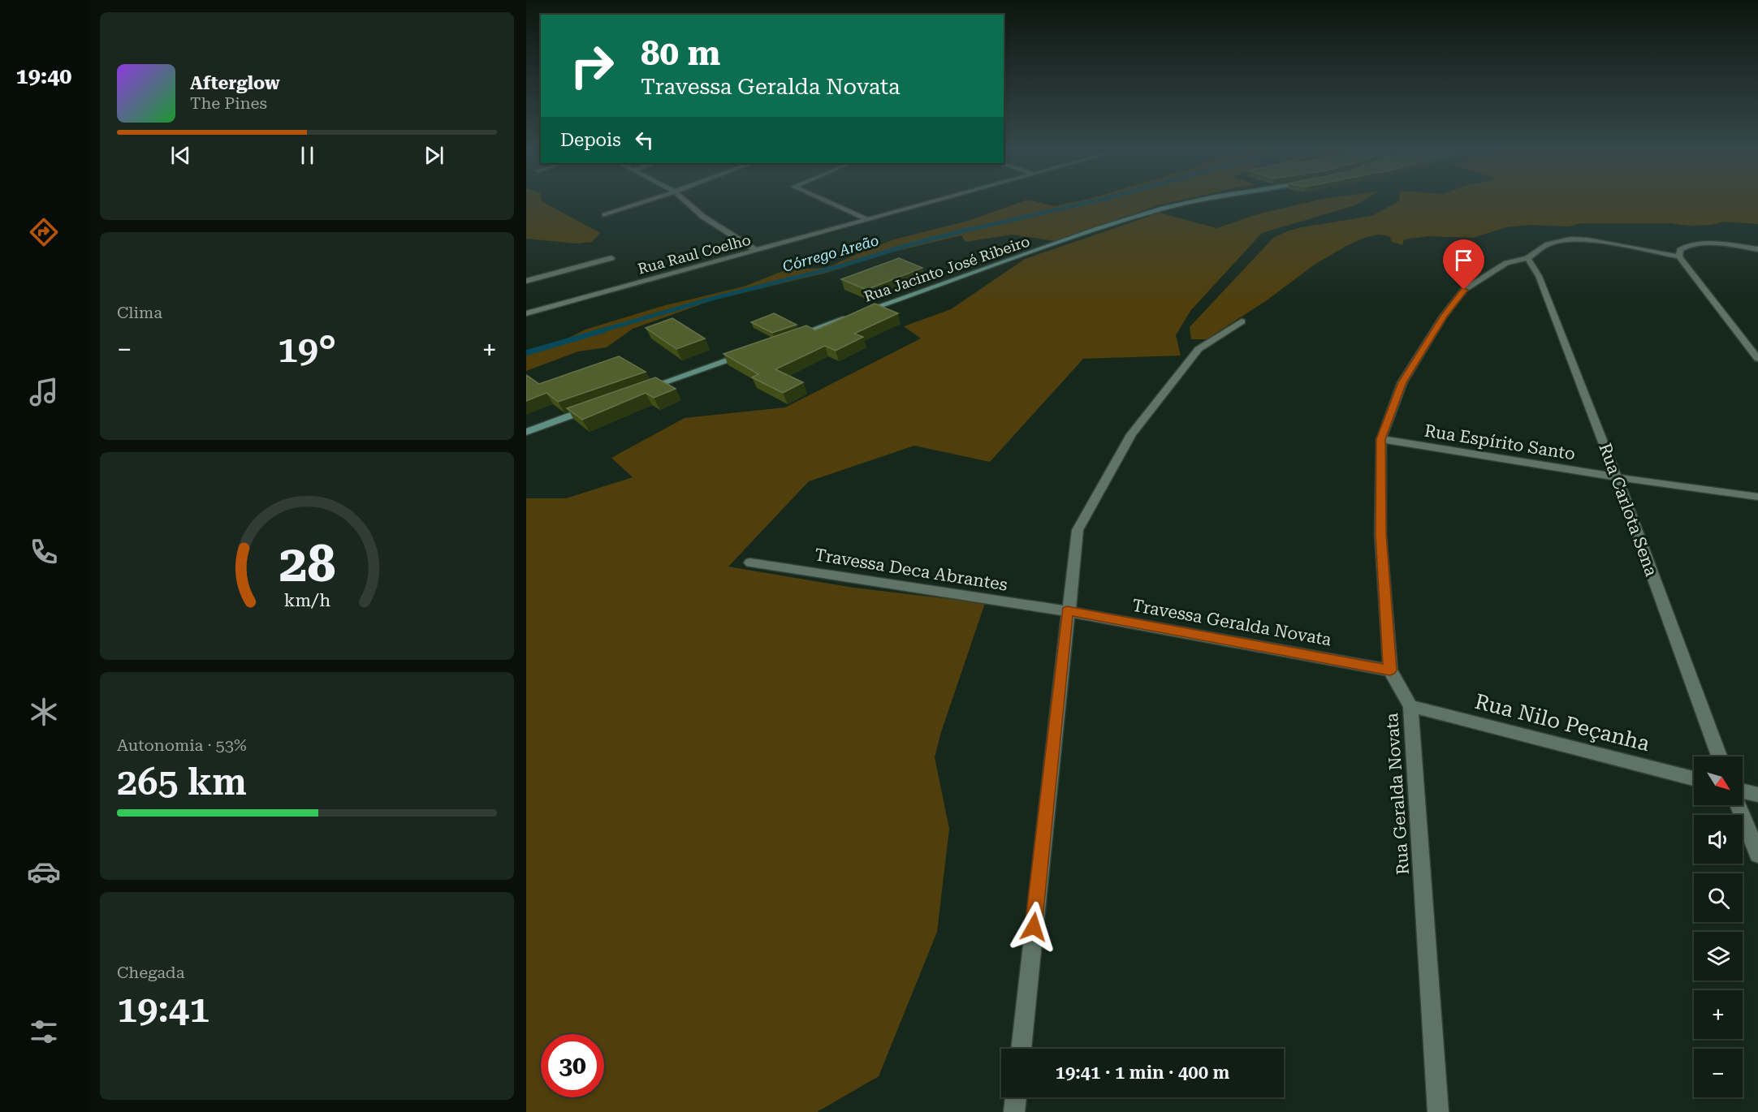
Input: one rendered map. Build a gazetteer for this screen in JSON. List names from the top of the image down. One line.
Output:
{"streets":{"street":["Rua Raul Coelho","Rua Jacinto José Ribeiro","Rua Espírito Santo","Rua Carlota Sena","Travessa Deca Abrantes","Travessa Geralda Novata","Rua Nilo Peçanha","Rua Geralda Novata"]},"crossings":[["Rua Espírito Santo","Rua Carlota Sena"],["Rua Espírito Santo","Rua Geralda Novata"],["Rua Carlota Sena","Rua Geralda Novata"],["Travessa Deca Abrantes","Travessa Geralda Novata"],["Travessa Geralda Novata","Rua Geralda Novata"],["Rua Nilo Peçanha","Rua Geralda Novata"]],"water":["Córrego Areão"],"north":"bottom right","page":{"tabs":"19:40","turn":["80 m","Travessa Geralda Novata"],"song":["Afterglow","The Pines"],"then":"Depois","tile":["Clima",["Autonomia · 53%","265 km"],["Chegada","19:41"]],"heat":["−","19°","+"],"map_buttons":["+","−"],"limit":"30","trip":"19:41 · 1 min · 400 m","gauge":["28","km/h"]}}
